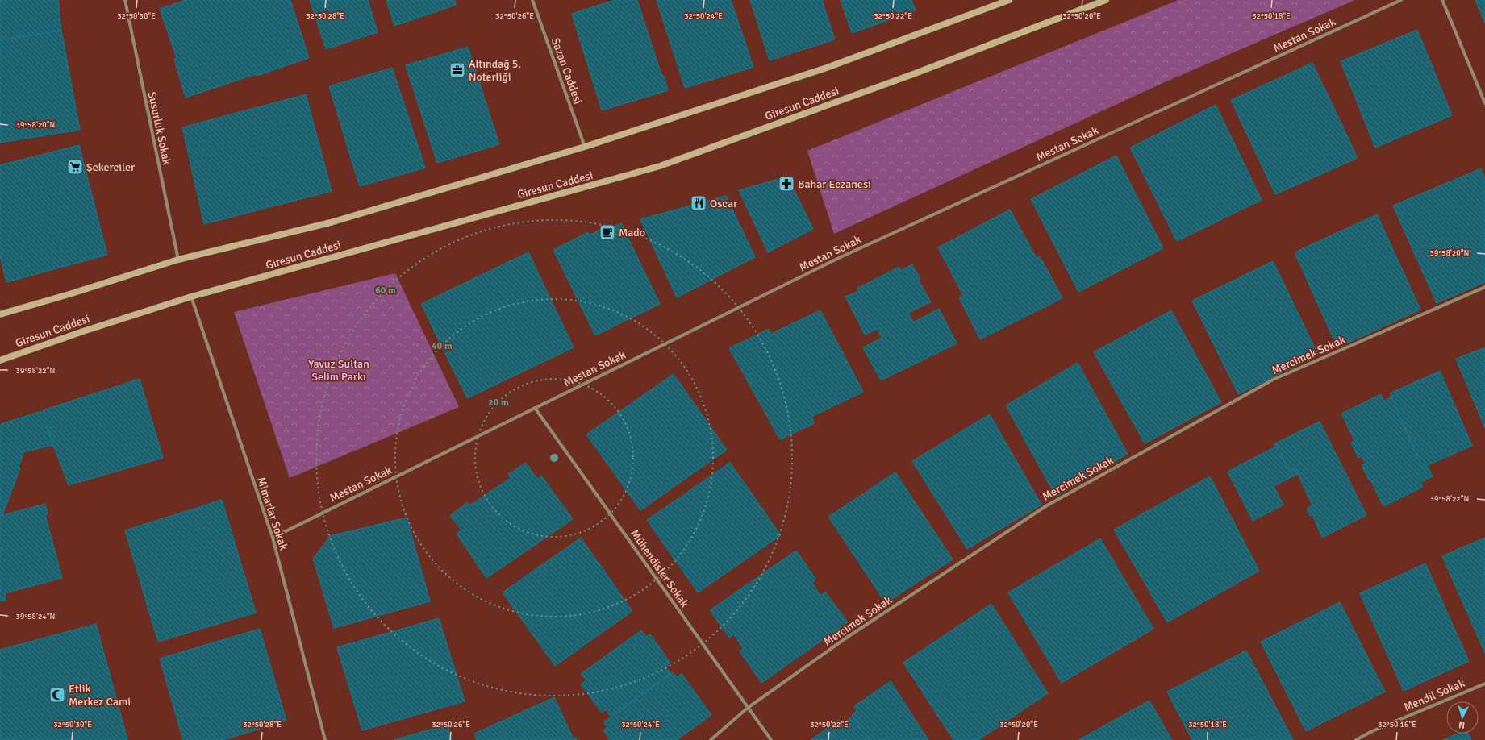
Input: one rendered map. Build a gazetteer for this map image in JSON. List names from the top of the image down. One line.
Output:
{"streets":{"main road":["Giresun Caddesi"],"street":["Mestan Sokak","Sazan Caddesi","Susurluk Sokak","Mercimek Sokak","Mimarlar Sokak","Mühendisler Sokak","Mendil Sokak"]},"crossings":[["Mestan Sokak","Mimarlar Sokak"],["Mestan Sokak","Mühendisler Sokak"],["Giresun Caddesi","Mimarlar Sokak"],["Mercimek Sokak","Mühendisler Sokak"]],"parks":["Yavuz Sultan Selim Parkı"],"places":{"office":["Altındağ 5. Noterliği"],"supermarket":["Şekerciler"],"pharmacy":["Bahar Eczanesi"],"restaurant":["Oscar"],"cafe":["Mado"],"mosque":["Etlik Merkez Cami"]},"north":"bottom","coordinates":["32°50'30\"E","32°50'28\"E","32°50'26\"E","32°50'24\"E","32°50'22\"E","32°50'20\"E","32°50'18\"E","39°58'20\"N","39°58'22\"N","39°58'24\"N","32°50'16\"E"],"rings":["60 m","40 m","20 m"]}
